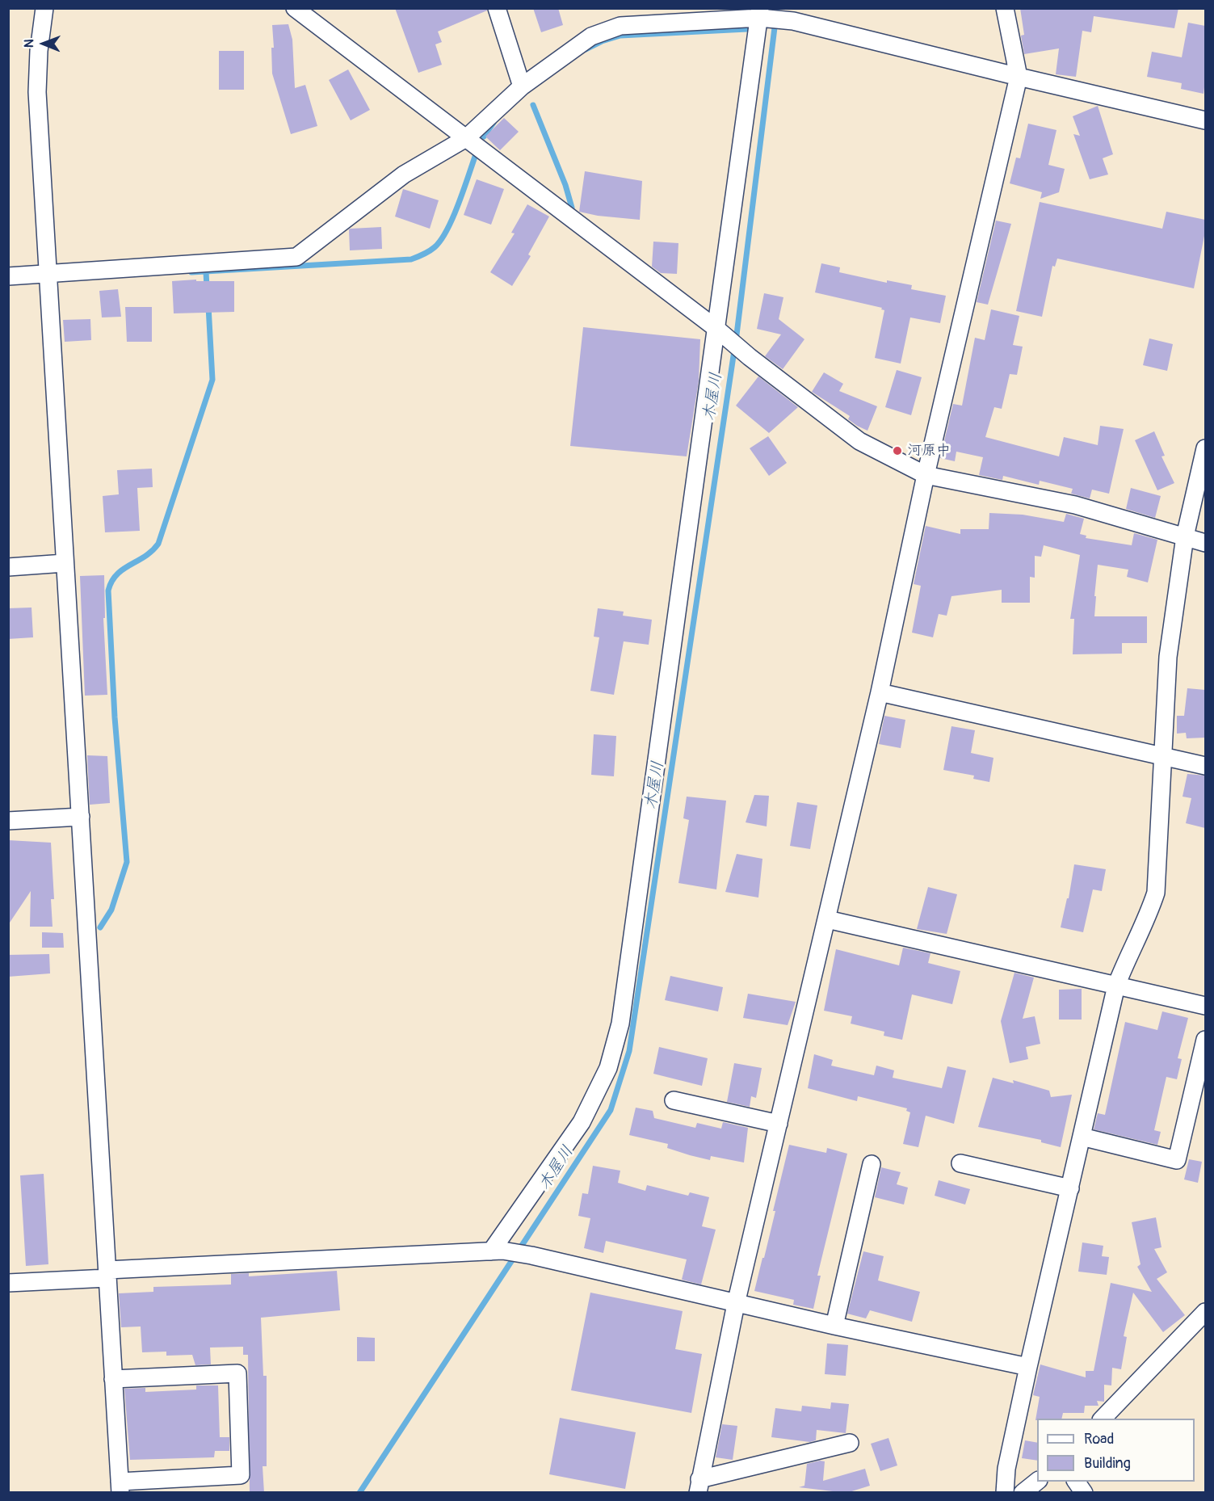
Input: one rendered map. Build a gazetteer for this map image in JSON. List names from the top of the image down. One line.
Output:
{"water":["木屋川"],"places":["河原中"],"legend":["Road","Building"],"north":"left"}
